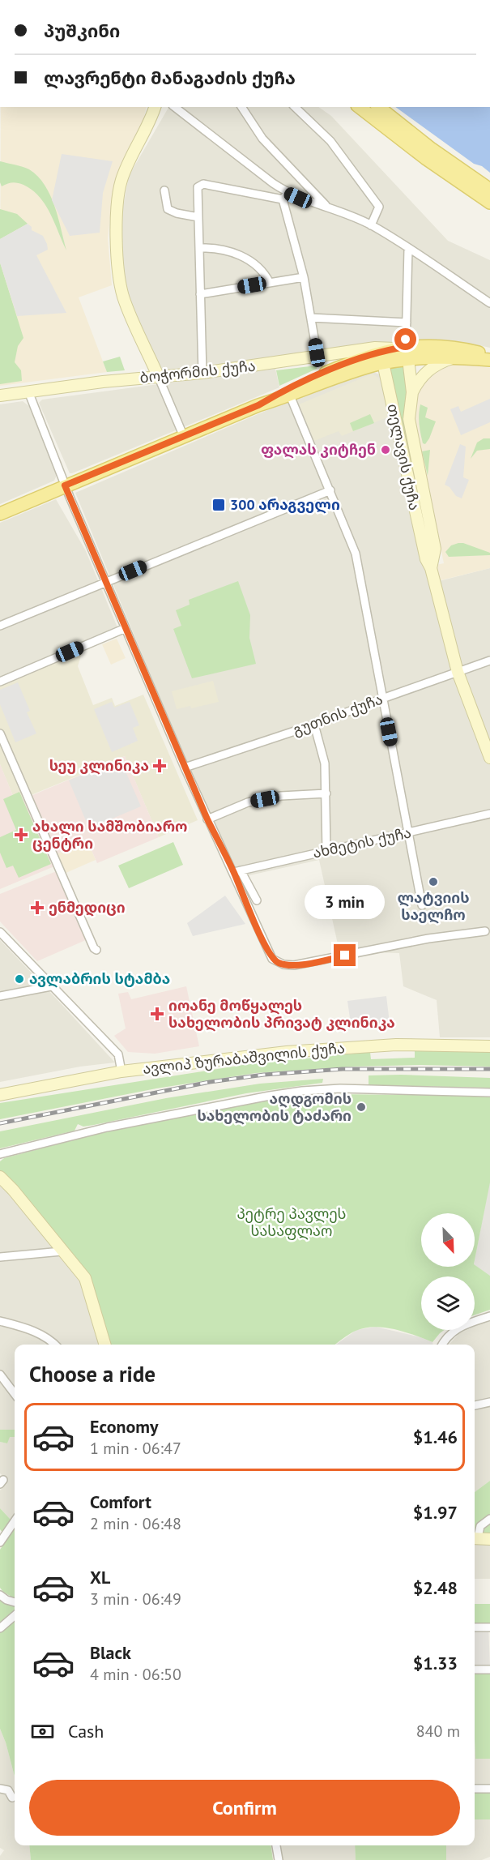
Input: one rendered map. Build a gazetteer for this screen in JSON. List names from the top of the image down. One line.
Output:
{"streets":{"street":["ბოჭორმის ქუჩა","თელავის ქუჩა","გუთნის ქუჩა","ახმეტის ქუჩა","ავლიპ ზურაბაშვილის ქუჩა"]},"crossings":[["ბოჭორმის ქუჩა","თელავის ქუჩა"],["თელავის ქუჩა","გუთნის ქუჩა"]],"parks":["პეტრე პავლეს სასაფლაო"],"places":{"other":["ფალას კიტჩენ","ლატვიის საელჩო","ავლაბრის სტამბა","აღდგომის სახელობის ტაძარი"],"transit":["300 არაგველი"],"health":["სეუ კლინიკა","ახალი სამშობიარო ცენტრი","ენმედიცი","იოანე მოწყალეს სახელობის პრივატ კლინიკა"]},"north":"bottom right","page":{"banner":["პუშკინი","ლავრენტი მანაგაძის ქუჩა"],"bubble":"3 min","heading":"Choose a ride","list":[{"name":"Economy","note":"1 min · 06:47","value":"$1.46"},{"name":"Comfort","note":"2 min · 06:48","value":"$1.97"},{"name":"XL","note":"3 min · 06:49","value":"$2.48"},{"name":"Black","note":"4 min · 06:50","value":"$1.33"}],"pay":["Cash","840 m"],"buttons":"Confirm"}}
